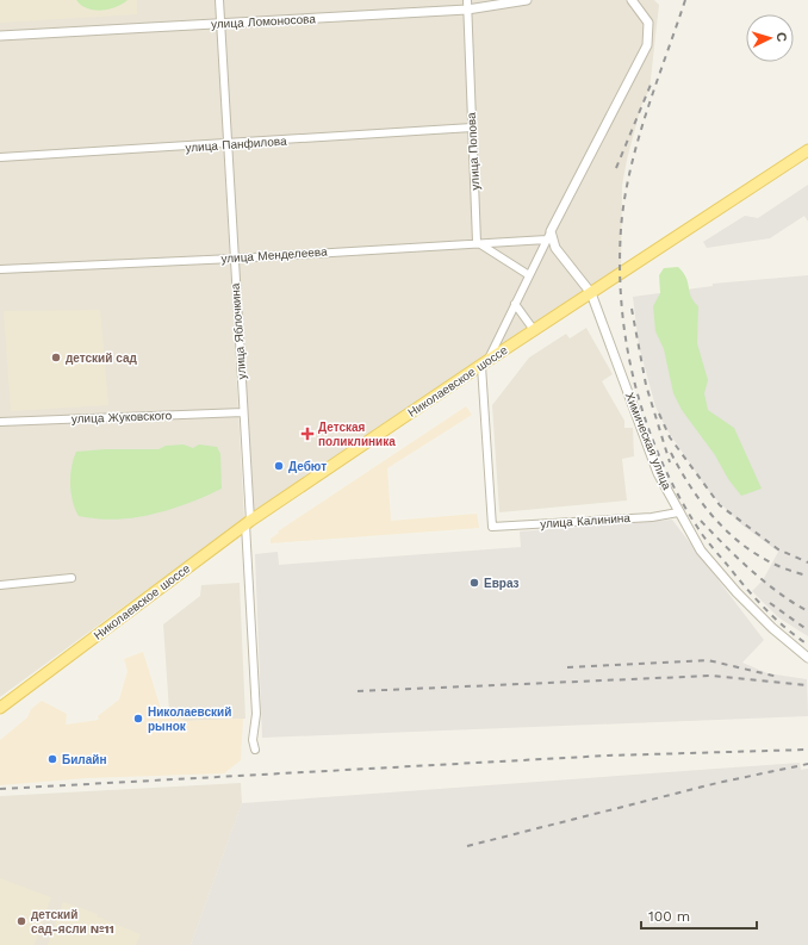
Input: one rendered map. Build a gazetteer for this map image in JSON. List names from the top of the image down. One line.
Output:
{"streets":{"main road":["Николаевское шоссе"],"street":["улица Ломоносова","улица Панфилова","улица Попова","улица Менделеева","улица Яблочкина","улица Жуковского","Химическая улица","улица Калинина"]},"crossings":[["улица Ломоносова","улица Попова"],["улица Ломоносова","улица Яблочкина"],["улица Панфилова","улица Попова"],["улица Панфилова","улица Яблочкина"],["улица Попова","улица Менделеева"],["улица Менделеева","улица Яблочкина"],["улица Яблочкина","Николаевское шоссе"],["улица Яблочкина","улица Жуковского"],["Николаевское шоссе","Химическая улица"],["Николаевское шоссе","улица Калинина"],["Химическая улица","улица Калинина"]],"places":{"other":["детский сад","Дебют","Евраз","Николаевский рынок","Билайн","детский сад-ясли №11"],"health":["Детская поликлиника"]},"scale_bar":"100 m","north":"right"}
